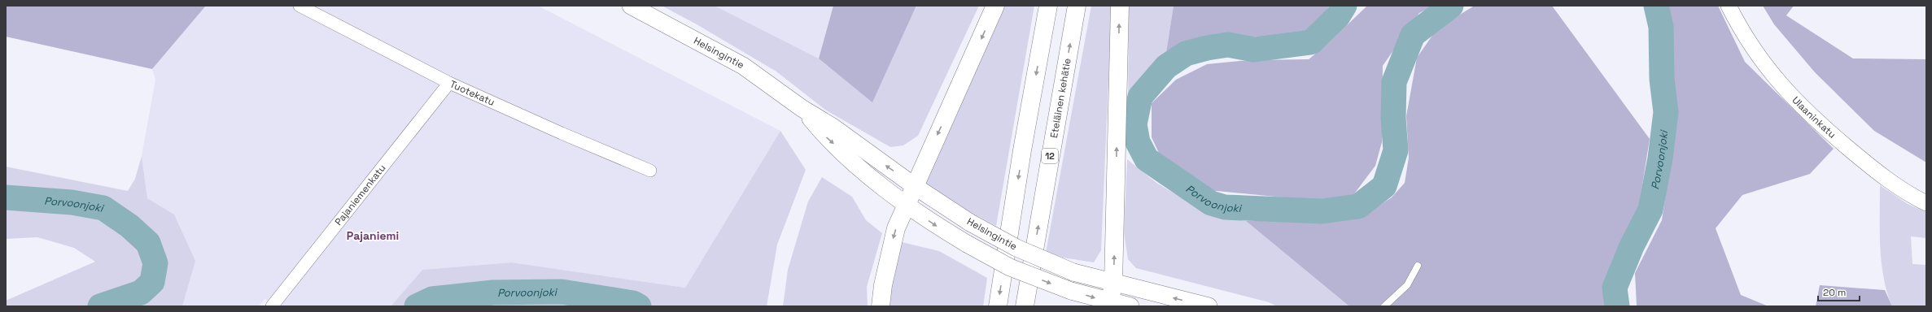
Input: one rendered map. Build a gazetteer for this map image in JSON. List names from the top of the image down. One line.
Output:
{"streets":{"highway":["Eteläinen kehätie","12"],"main road":["Helsingintie"],"street":["Tuotekatu","Ulaaninkatu","Pajaniemenkatu"]},"crossings":[["Tuotekatu","Pajaniemenkatu"]],"districts":["Pajaniemi"],"water":["Porvoonjoki"],"scale_bar":"20 m"}
